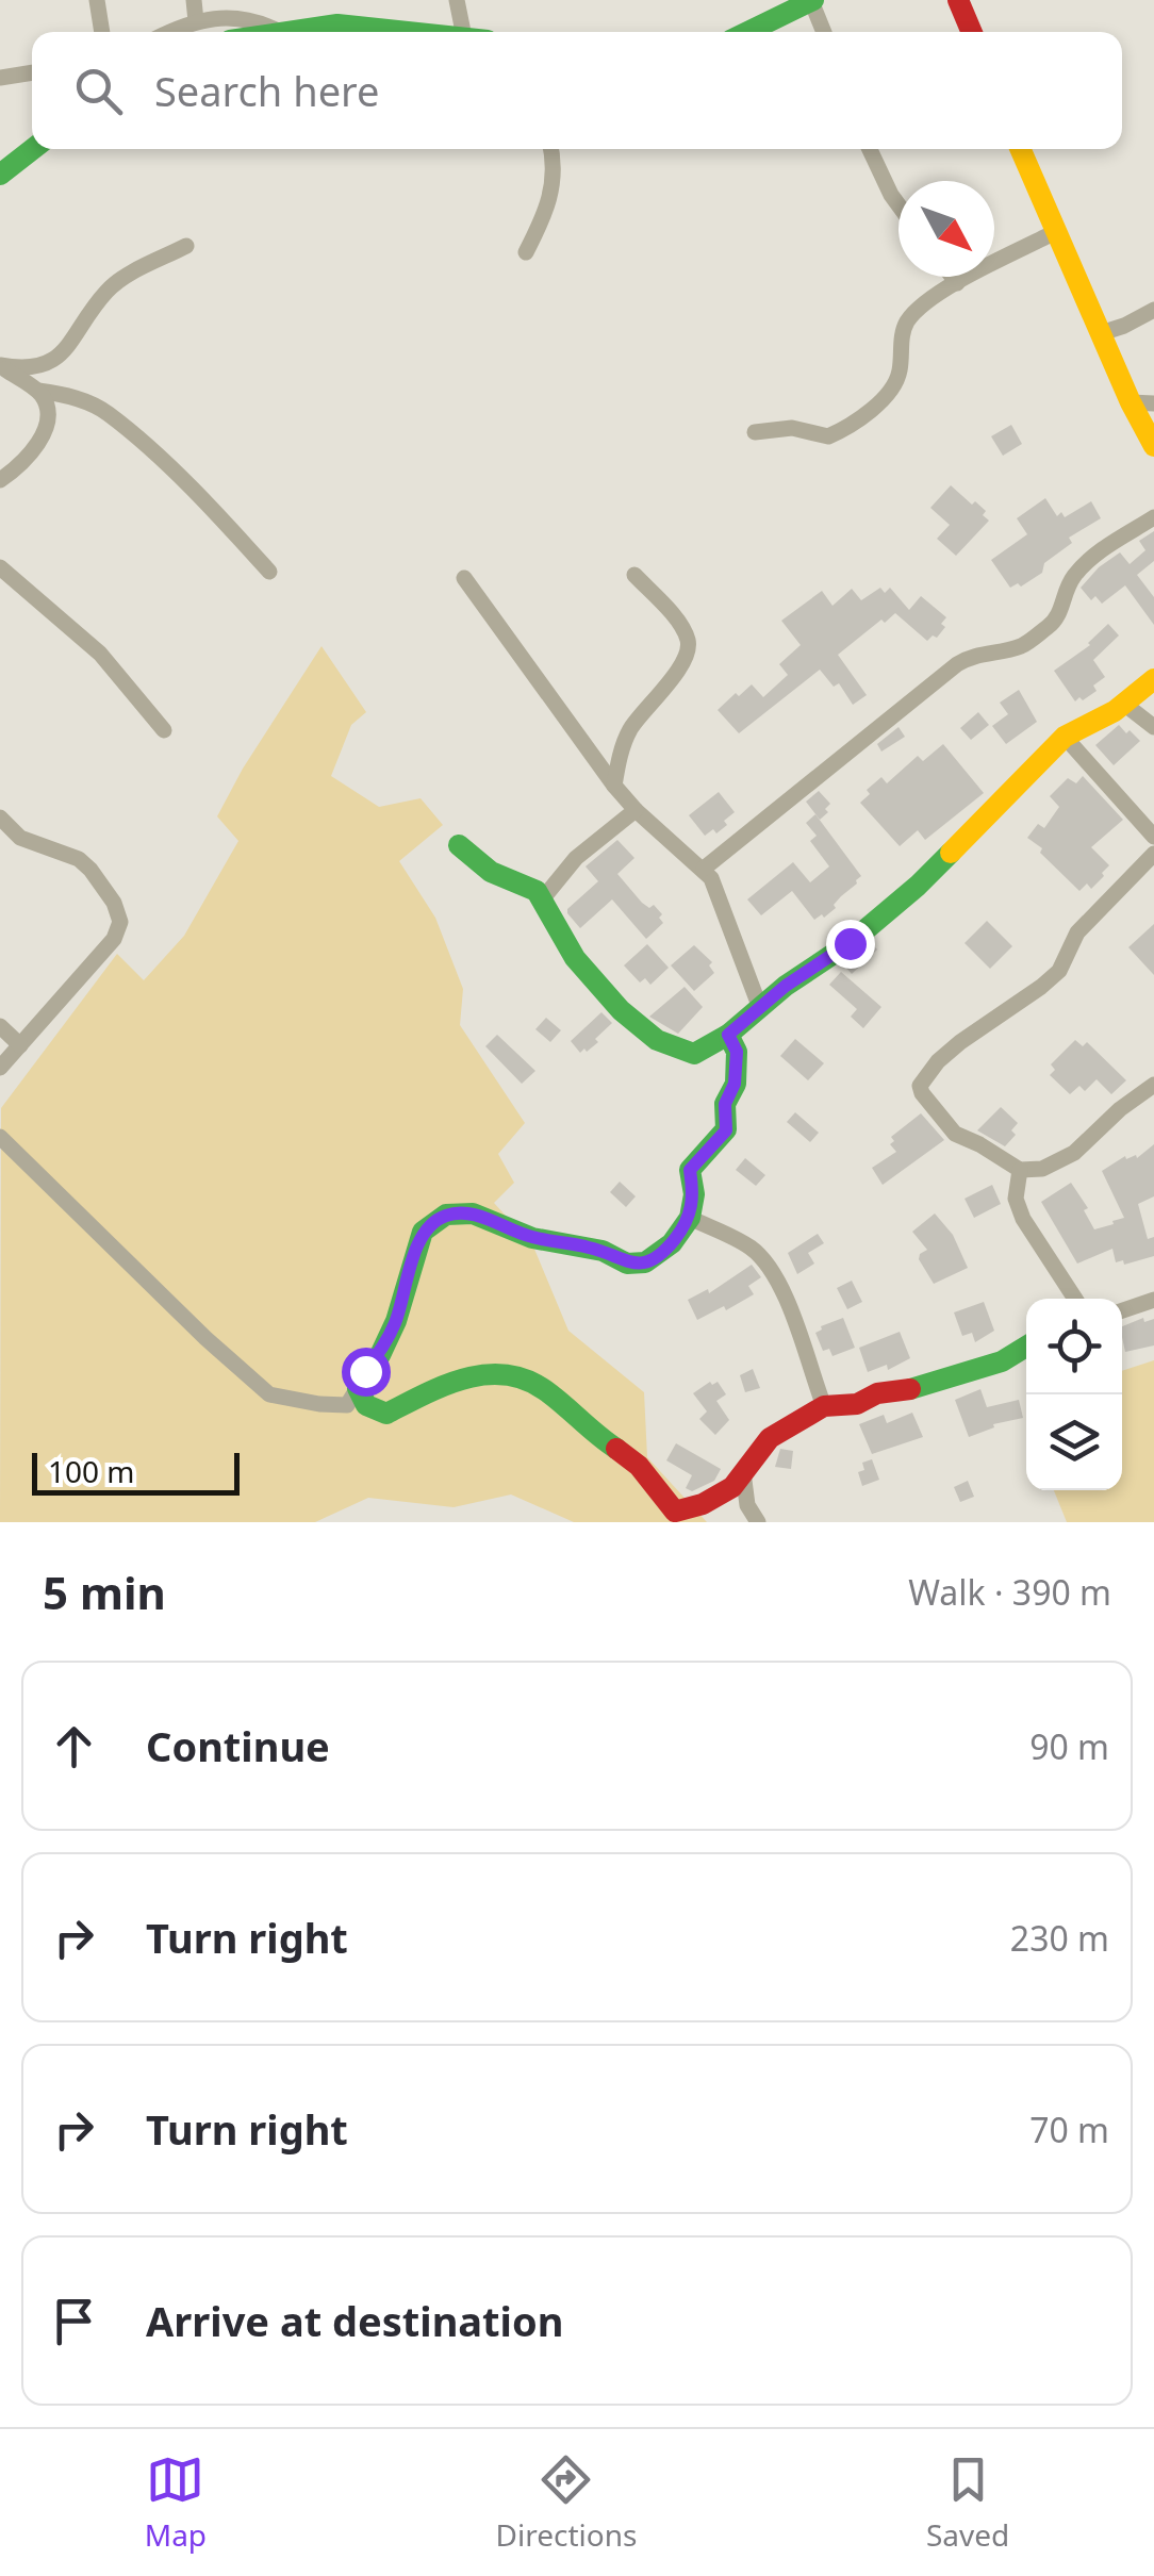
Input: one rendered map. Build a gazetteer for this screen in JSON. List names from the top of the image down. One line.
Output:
{"scale_bar":"100 m","north":"bottom right","page":{"search":"Search here","scale":"100 m","heading":["5 min","Walk · 390 m"],"list":[["Continue","90 m"],["Turn right","230 m"],["Turn right","70 m"],"Arrive at destination"],"nav":["Map","Directions","Saved"]}}
